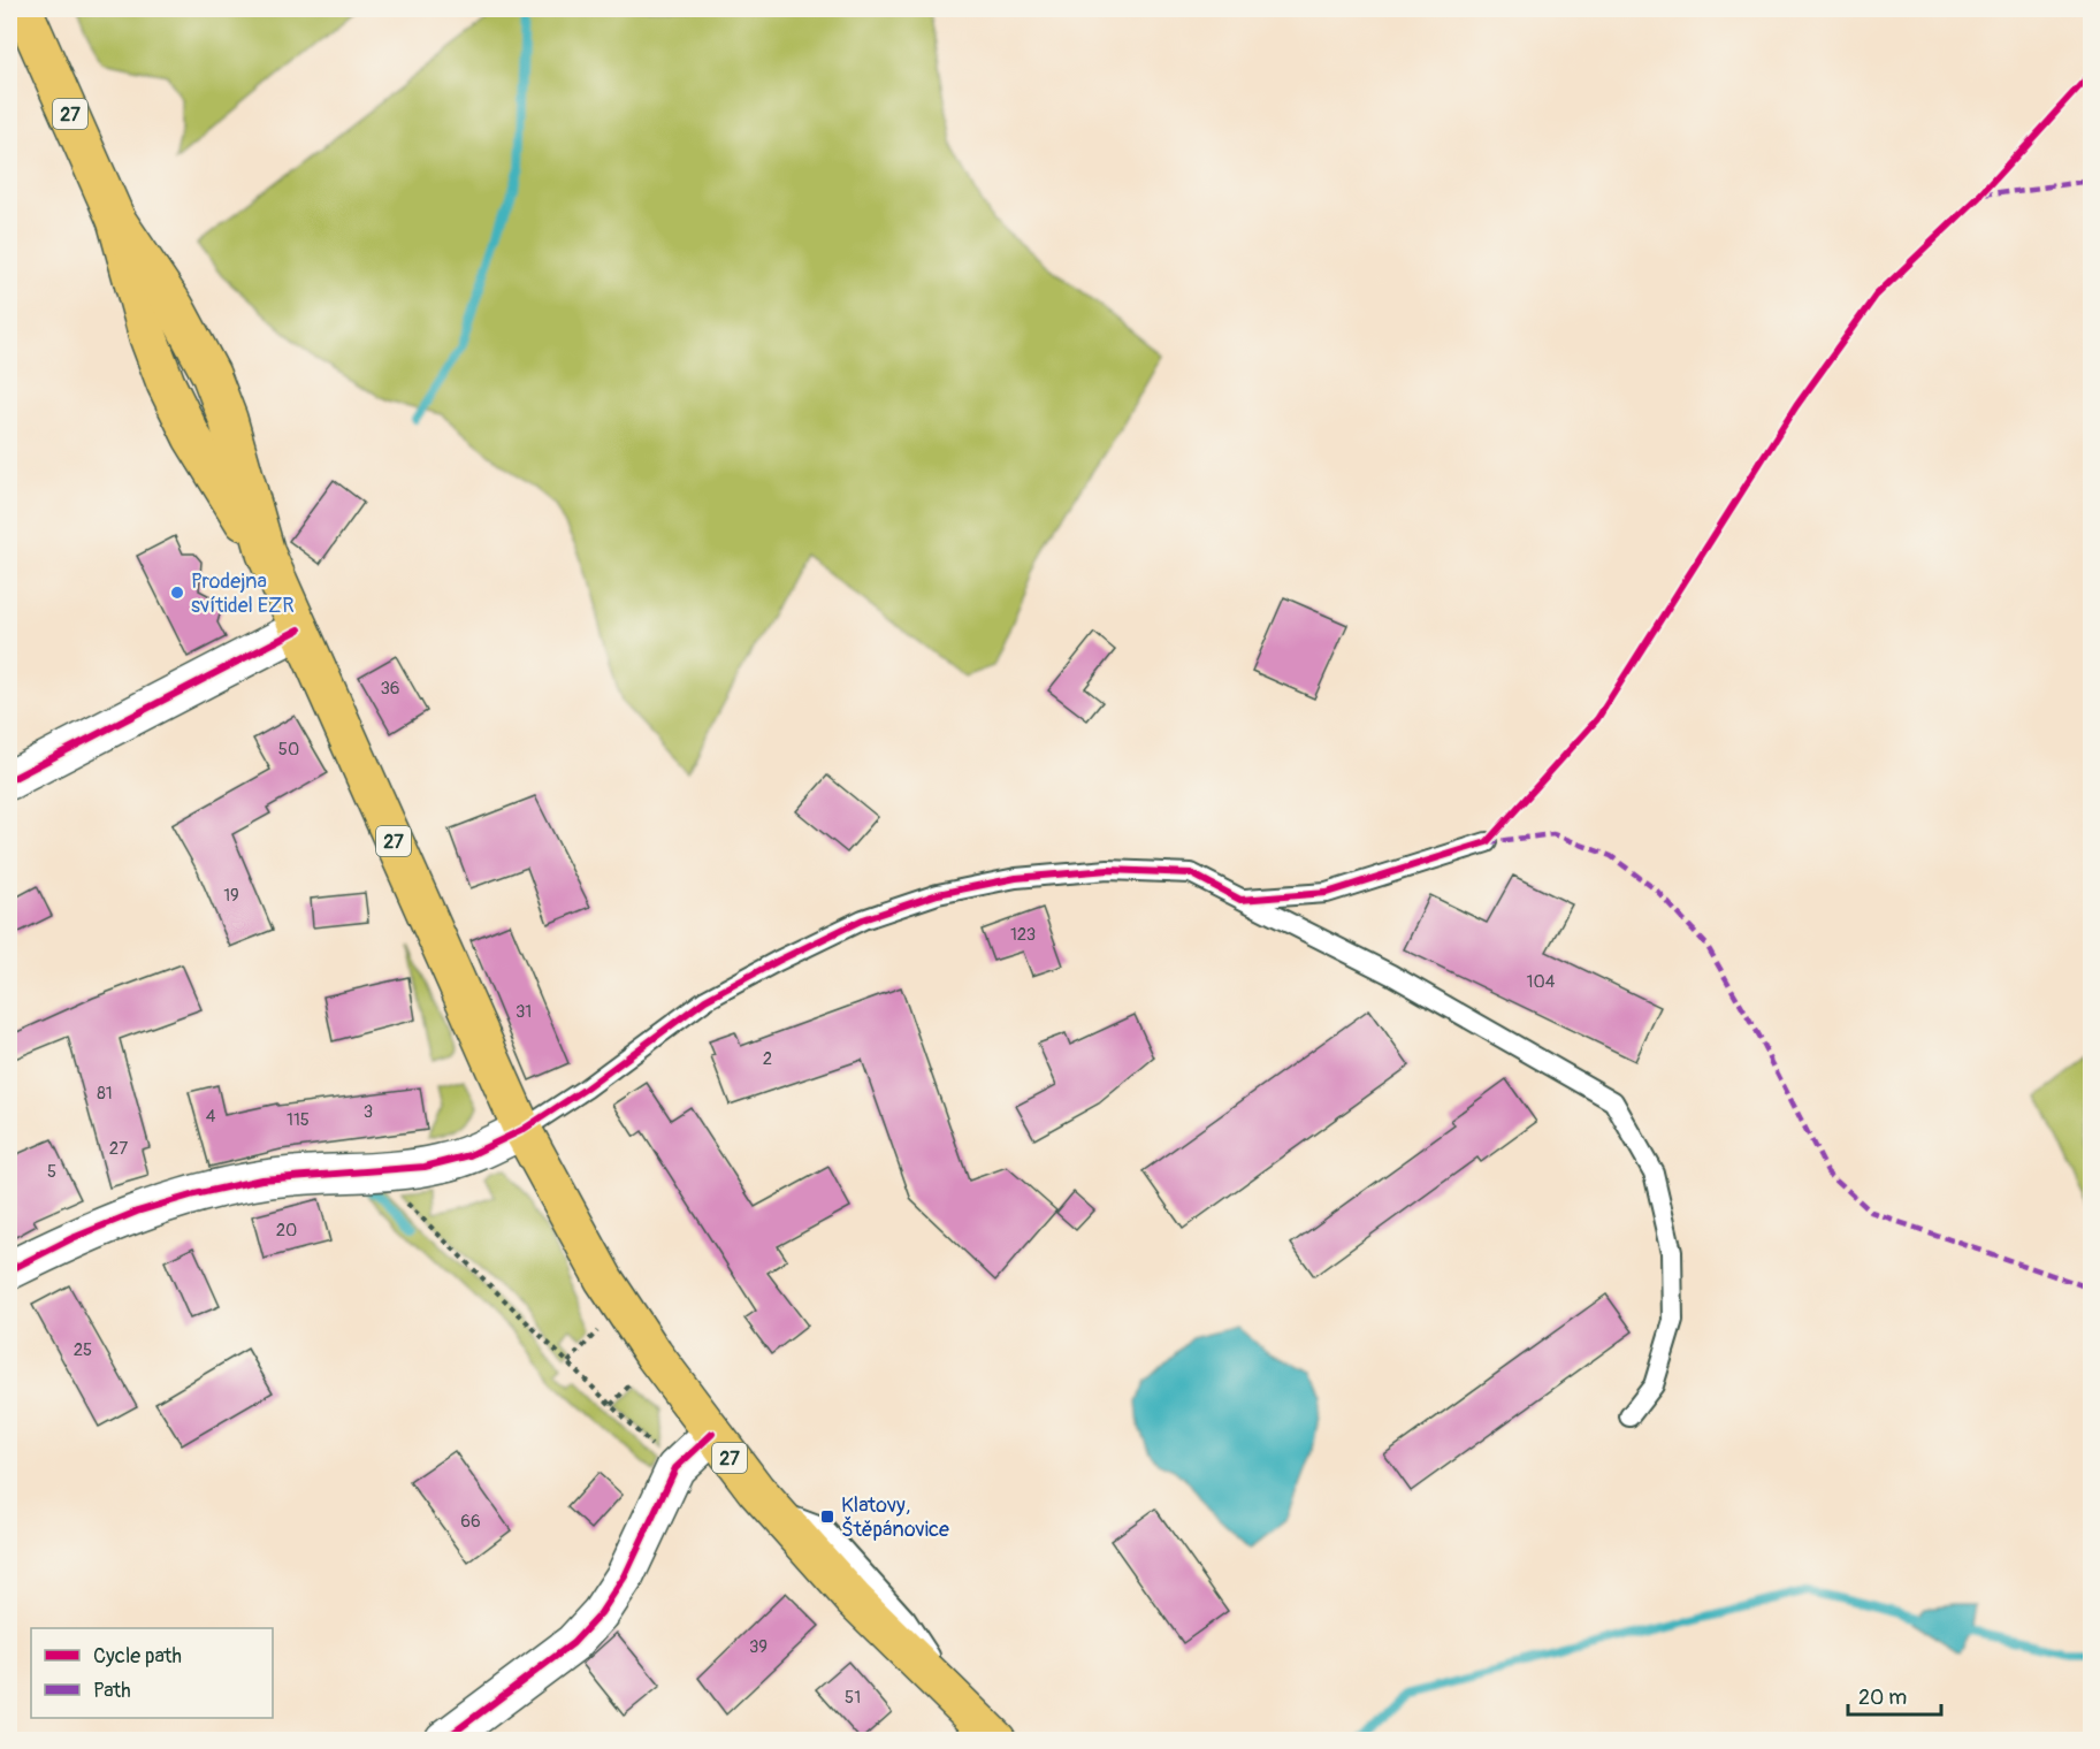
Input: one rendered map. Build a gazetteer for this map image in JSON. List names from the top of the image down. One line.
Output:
{"streets":{"main road":["27"]},"places":{"other":["Prodejna svítidel EZR"],"transit":["Klatovy, Štěpánovice"]},"house_numbers":["36","50","19","123","104","31","2","81","3","4","115","27","5","20","25","66","39","51"],"legend":["Cycle path","Path"],"scale_bar":"20 m"}
